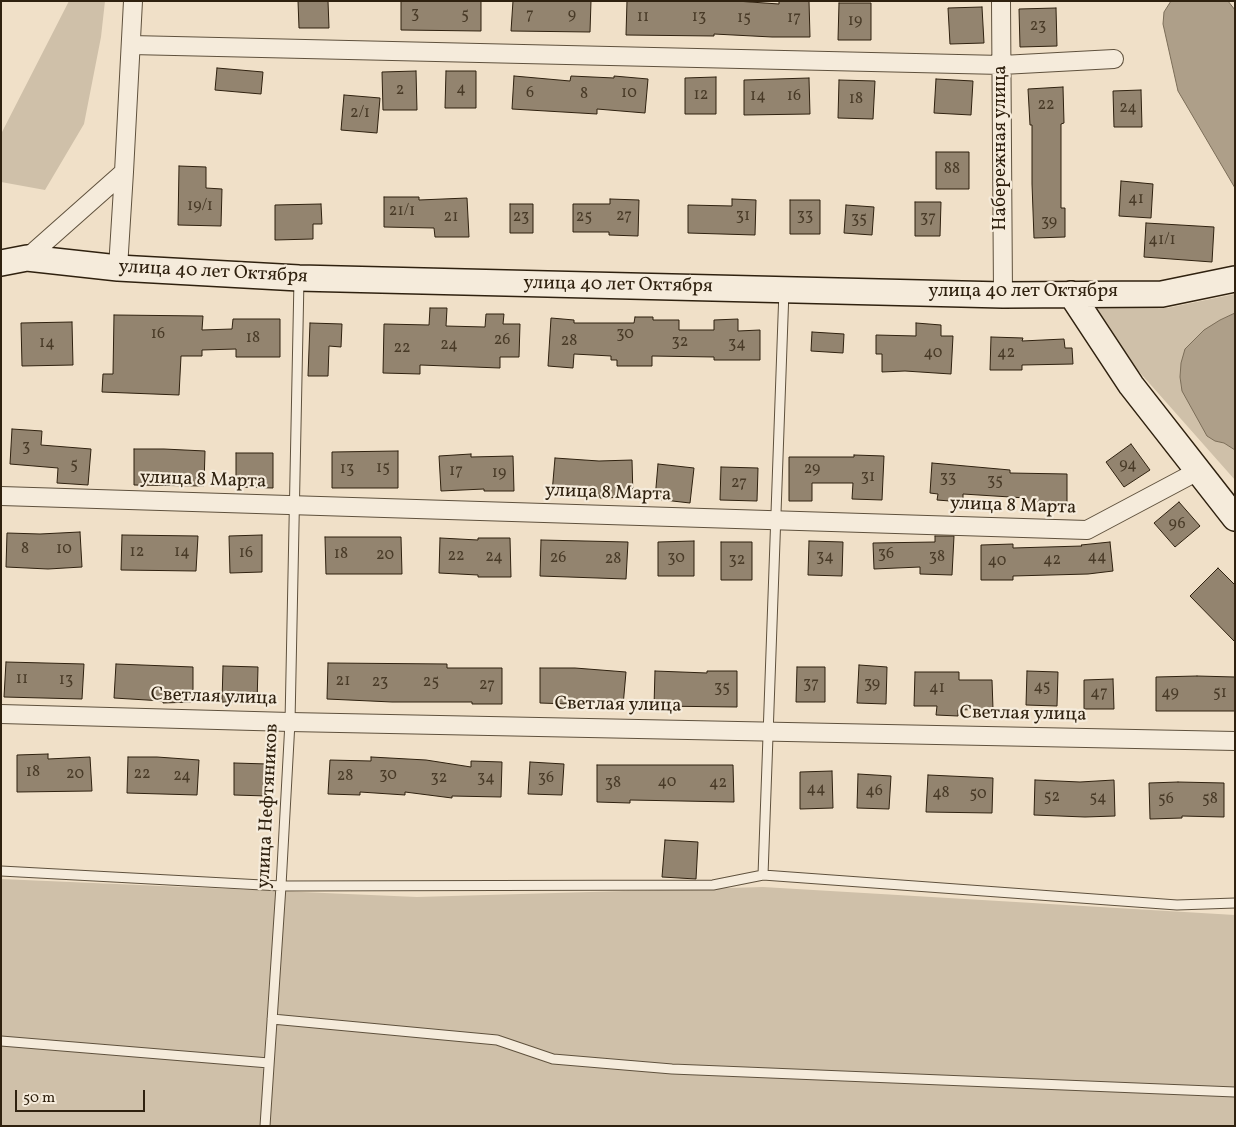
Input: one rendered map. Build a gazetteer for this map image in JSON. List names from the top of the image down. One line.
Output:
{"streets":{"main road":["улица 40 лет Октября"],"street":["Набережная улица","улица 8 Марта","Светлая улица"],"lane":["улица Нефтяников"]},"crossings":[["Набережная улица","улица 40 лет Октября"],["улица 40 лет Октября","улица Нефтяников"],["улица 8 Марта","улица Нефтяников"],["Светлая улица","улица Нефтяников"]],"house_numbers":["3","5","7","9","11","13","15","17","19","23","4","2","6","10","8","12","14","16","18","22","24","2/1","88","41","19/1","21/1","27","31","33","21","23","25","37","35","39","41/1","16","30","18","26","28","32","14","34","24","22","40","42","3","5","94","15","13","29","17","19","31","33","35","27","96","8","10","12","14","16","18","36","20","22","24","34","38","44","26","30","28","32","42","40","11","13","21","23","25","37","39","27","45","35","41","47","49","51","18","20","22","30","24","28","32","34","36","40","38","42","44","46","48","50","52","54","56","58"],"scale_bar":"50 m"}
